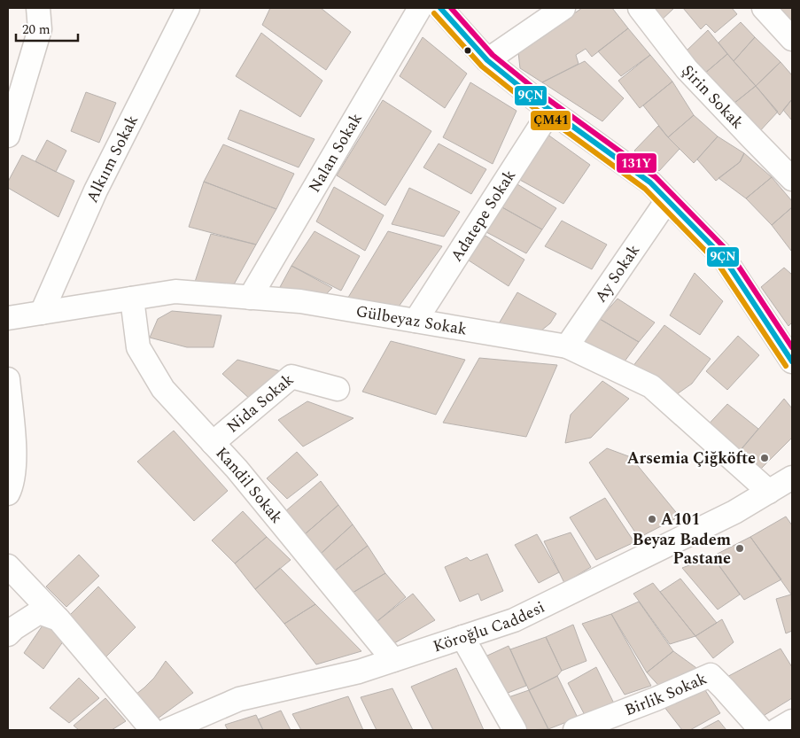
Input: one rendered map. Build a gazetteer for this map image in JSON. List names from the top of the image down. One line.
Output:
{"streets":{"street":["Şirin Sokak","Nalan Sokak","Alkıım Sokak","Adatepe Sokak","Ay Sokak","Gülbeyaz Sokak","Nida Sokak","Kandil Sokak","Köroğlu Caddesi","Birlik Sokak"]},"crossings":[["Nalan Sokak","Gülbeyaz Sokak"],["Alkıım Sokak","Gülbeyaz Sokak"],["Adatepe Sokak","Gülbeyaz Sokak"],["Ay Sokak","Gülbeyaz Sokak"],["Gülbeyaz Sokak","Kandil Sokak"],["Gülbeyaz Sokak","Köroğlu Caddesi"],["Nida Sokak","Kandil Sokak"],["Kandil Sokak","Köroğlu Caddesi"]],"places":["Arsemia Çiğköfte","A101","Beyaz Badem Pastane"],"lines":["transit line 9ÇN","transit line 131Y","transit line ÇM41"],"scale_bar":"20 m"}
